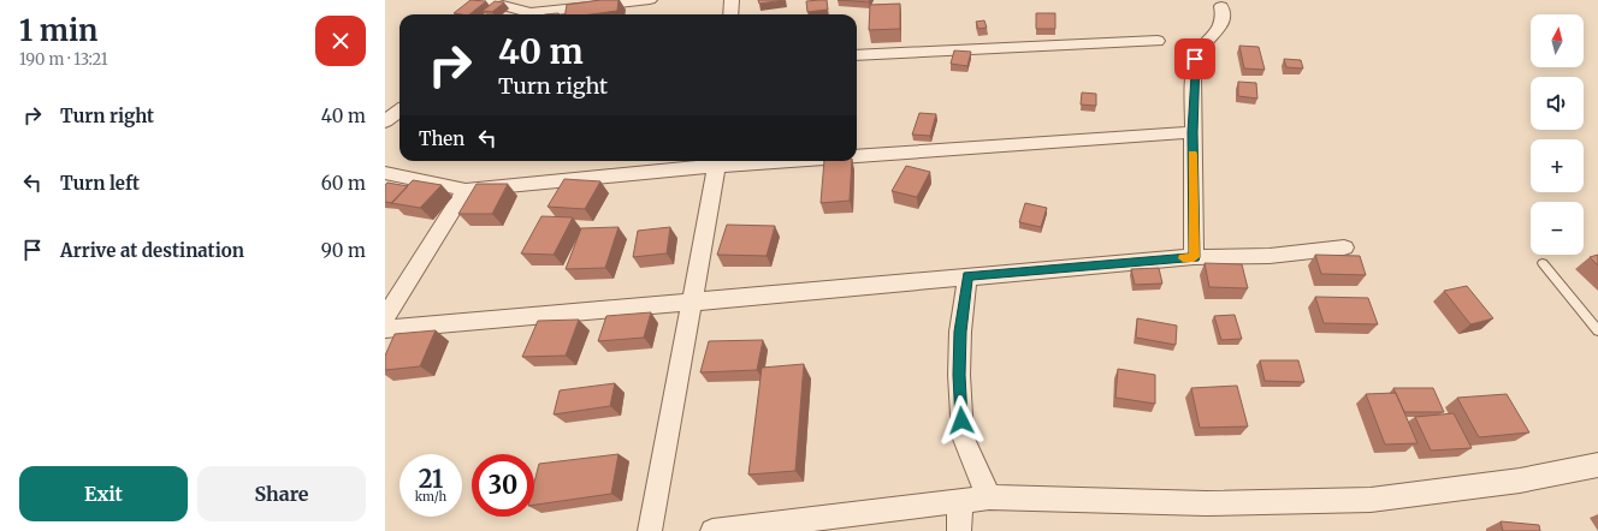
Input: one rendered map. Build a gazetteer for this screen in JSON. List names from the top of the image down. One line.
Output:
{"north":"top","page":{"heading":["1 min","190 m · 13:21"],"map_buttons":["+","−"],"turn":["40 m","Turn right"],"list":[{"name":"Turn right","value":"40 m"},{"name":"Turn left","value":"60 m"},{"name":"Arrive at destination","value":"90 m"}],"then":"Then","speed":"21 km/h","limit":"30","buttons":["Exit","Share"]}}
